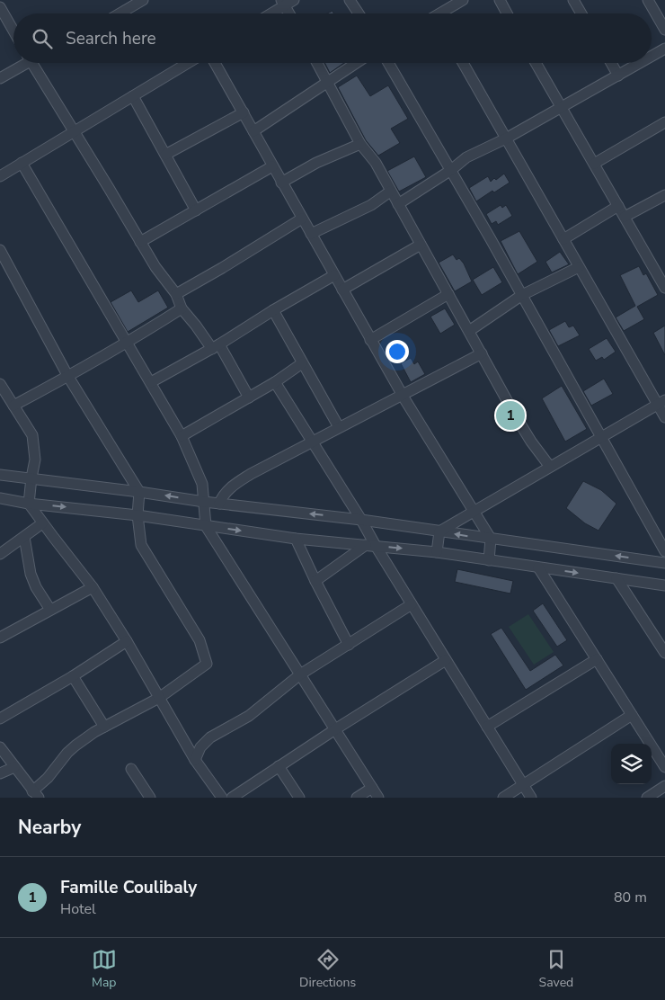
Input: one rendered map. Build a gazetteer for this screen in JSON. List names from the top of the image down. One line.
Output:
{"page":{"search":"Search here","pins":"1","heading":"Nearby","list":[{"mark":"1","name":"Famille Coulibaly","note":"Hotel","value":"80 m"}],"nav":["Map","Directions","Saved"]}}
